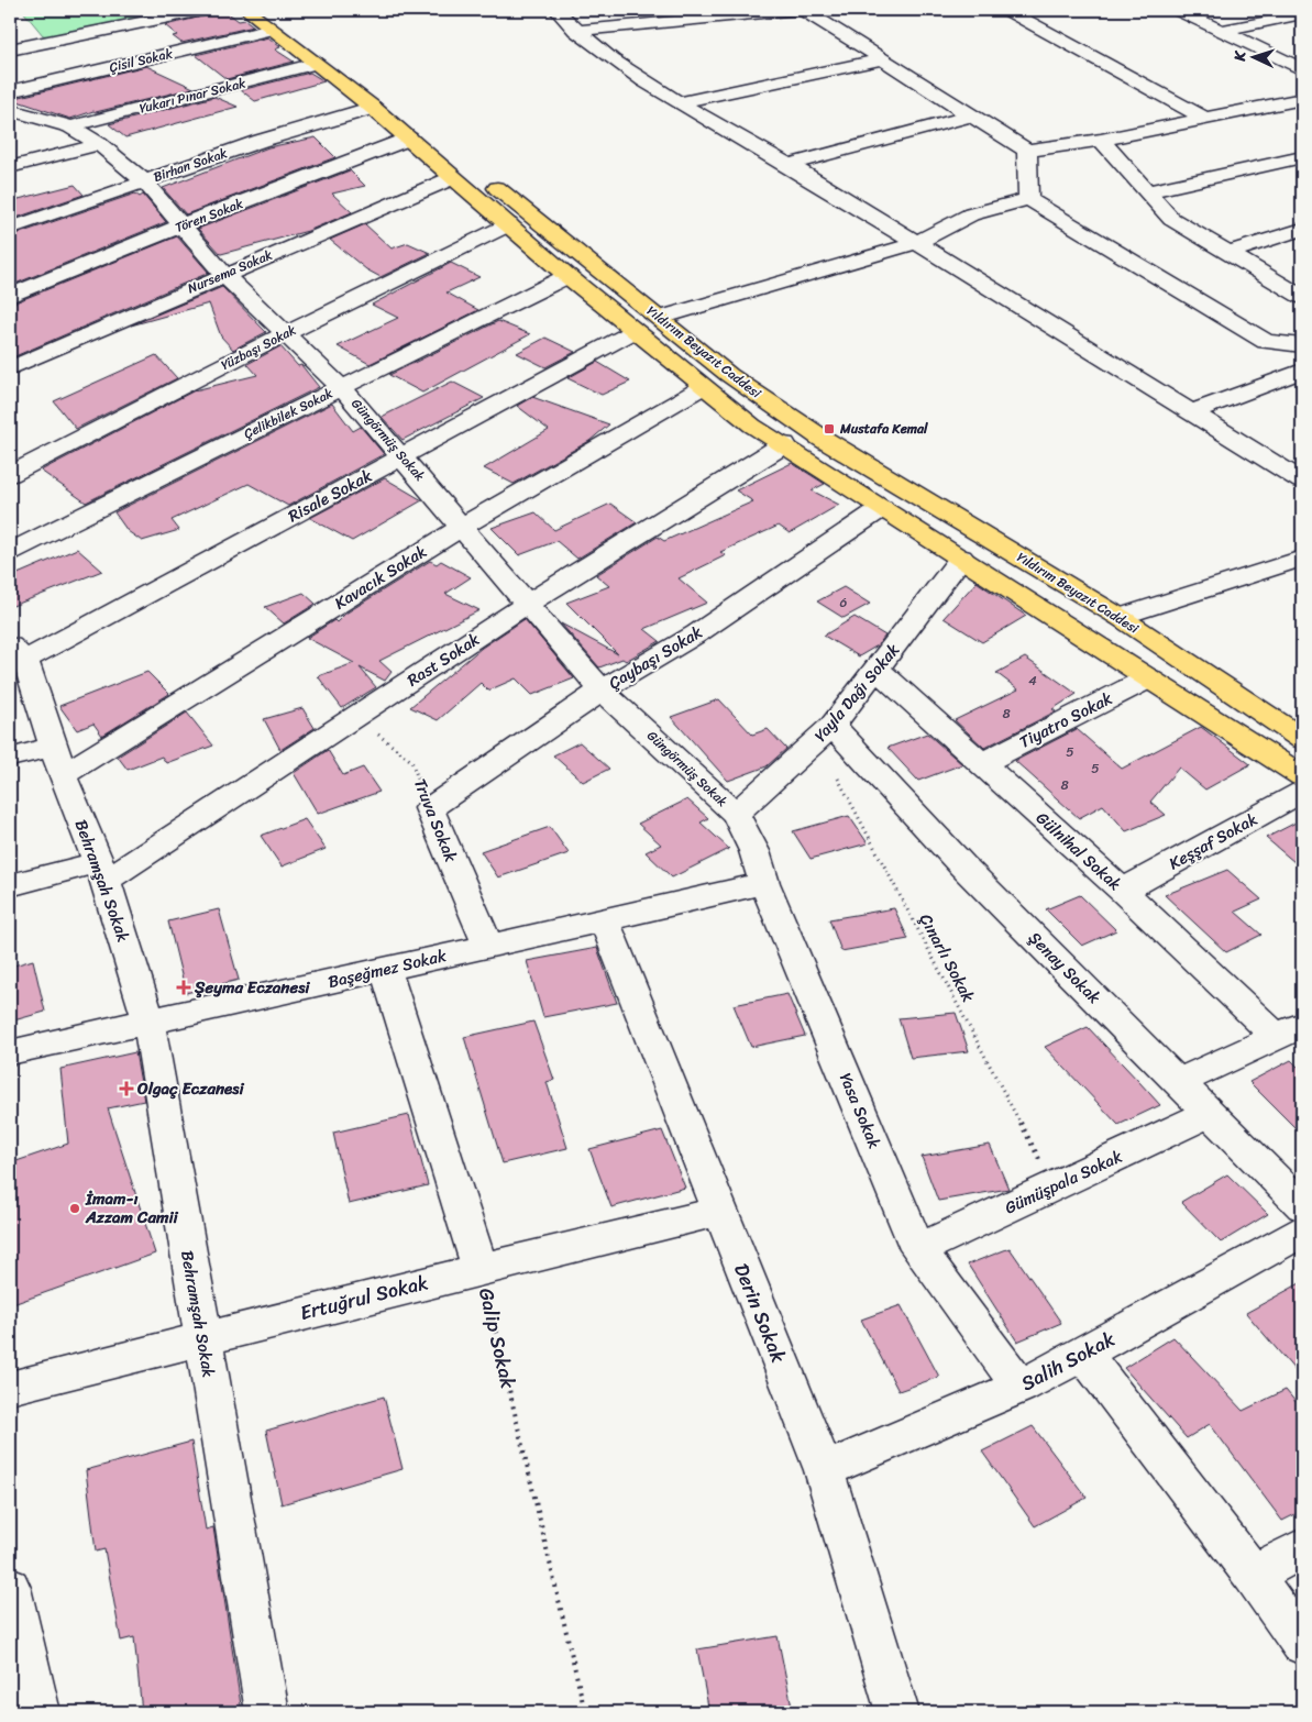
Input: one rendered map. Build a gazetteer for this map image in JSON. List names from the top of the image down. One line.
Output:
{"streets":{"main road":["Yıldırım Beyazıt Caddesi"],"street":["Çisil Sokak","Yukarı Pınar Sokak","Birhan Sokak","Tören Sokak","Nursema Sokak","Yüzbaşı Sokak","Çelikbilek Sokak","Güngörmüş Sokak","Risale Sokak","Kavacık Sokak","Çaybaşı Sokak","Rast Sokak","Yayla Dağı Sokak","Tiyatro Sokak","Truva Sokak","Keşşaf Sokak","Gülnihal Sokak","Behramşah Sokak","Şenay Sokak","Başeğmez Sokak","Yasa Sokak","Gümüşpala Sokak","Ertuğrul Sokak","Derin Sokak","Galip Sokak","Salih Sokak"],"path":["Çınarlı Sokak"]},"crossings":[["Çisil Sokak","Yıldırım Beyazıt Caddesi"],["Yukarı Pınar Sokak","Güngörmüş Sokak"],["Birhan Sokak","Güngörmüş Sokak"],["Tören Sokak","Güngörmüş Sokak"],["Nursema Sokak","Güngörmüş Sokak"],["Yüzbaşı Sokak","Güngörmüş Sokak"],["Çelikbilek Sokak","Güngörmüş Sokak"],["Güngörmüş Sokak","Risale Sokak"],["Güngörmüş Sokak","Kavacık Sokak"],["Güngörmüş Sokak","Çaybaşı Sokak"],["Güngörmüş Sokak","Rast Sokak"],["Güngörmüş Sokak","Yayla Dağı Sokak"],["Güngörmüş Sokak","Yasa Sokak"],["Risale Sokak","Behramşah Sokak"],["Kavacık Sokak","Behramşah Sokak"],["Çaybaşı Sokak","Truva Sokak"],["Rast Sokak","Truva Sokak"],["Rast Sokak","Behramşah Sokak"],["Yayla Dağı Sokak","Gülnihal Sokak"],["Yayla Dağı Sokak","Çınarlı Sokak"],["Yayla Dağı Sokak","Şenay Sokak"],["Yayla Dağı Sokak","Yasa Sokak"],["Tiyatro Sokak","Gülnihal Sokak"],["Truva Sokak","Başeğmez Sokak"],["Keşşaf Sokak","Gülnihal Sokak"],["Behramşah Sokak","Başeğmez Sokak"],["Behramşah Sokak","Ertuğrul Sokak"],["Çınarlı Sokak","Şenay Sokak"],["Çınarlı Sokak","Gümüşpala Sokak"],["Şenay Sokak","Gümüşpala Sokak"],["Başeğmez Sokak","Yasa Sokak"],["Başeğmez Sokak","Derin Sokak"],["Başeğmez Sokak","Galip Sokak"],["Yasa Sokak","Gümüşpala Sokak"],["Yasa Sokak","Salih Sokak"],["Ertuğrul Sokak","Derin Sokak"],["Ertuğrul Sokak","Galip Sokak"],["Derin Sokak","Salih Sokak"]],"places":{"transit":["Mustafa Kemal"],"health":["Şeyma Eczanesi","Olgaç Eczanesi"],"other":["İmam-ı Azzam Camii"]},"house_numbers":["6","4","8","5","5","8"],"north":"left"}
